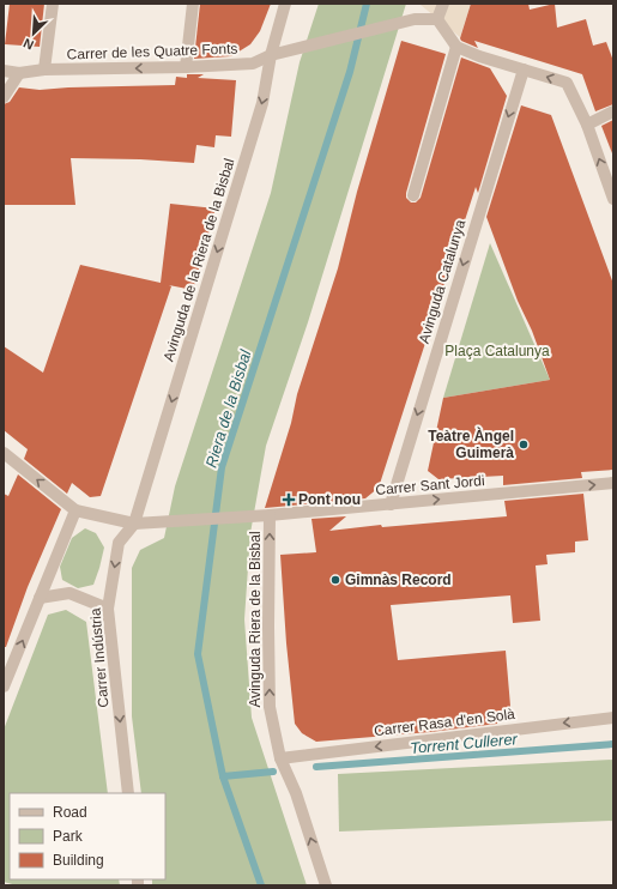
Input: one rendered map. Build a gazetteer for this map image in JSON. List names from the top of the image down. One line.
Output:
{"streets":{"street":["Carrer de les Quatre Fonts","Avinguda de la Riera de la Bisbal","Avinguda Catalunya","Carrer Sant Jordi","Avinguda Riera de la Bisbal","Carrer Indústria","Carrer Rasa d'en Solà"]},"crossings":[["Carrer de les Quatre Fonts","Avinguda de la Riera de la Bisbal"],["Avinguda de la Riera de la Bisbal","Carrer Sant Jordi"],["Avinguda de la Riera de la Bisbal","Carrer Indústria"],["Avinguda Catalunya","Carrer Sant Jordi"],["Carrer Sant Jordi","Avinguda Riera de la Bisbal"],["Carrer Sant Jordi","Carrer Indústria"],["Avinguda Riera de la Bisbal","Carrer Rasa d'en Solà"]],"one_way":["Avinguda de la Riera de la Bisbal","Carrer Sant Jordi","Avinguda Riera de la Bisbal","Carrer Rasa d'en Solà"],"water":["Riera de la Bisbal","Torrent Cullerer"],"parks":["Plaça Catalunya"],"places":{"other":["Teàtre Àngel Guimerà","Gimnàs Record"],"health":["Pont nou"]},"legend":["Road","Park","Building"],"north":"bottom left"}
